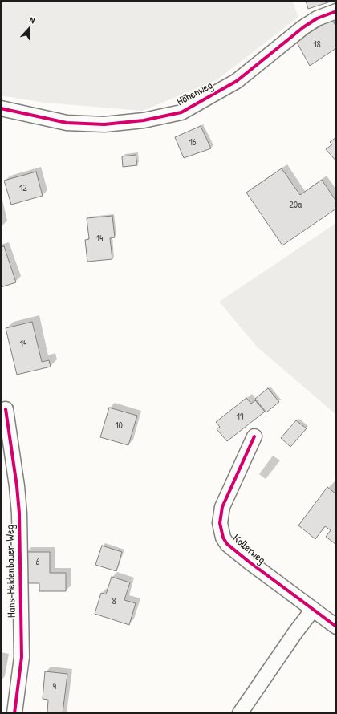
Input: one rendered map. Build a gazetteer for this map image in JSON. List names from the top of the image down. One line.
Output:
{"streets":{"street":["Höhenweg","Kollerweg","Hans-Heidenbauer-Weg"]},"house_numbers":["18","16","12","20a","14","14","19","10","6","8","4"],"north":"top"}
